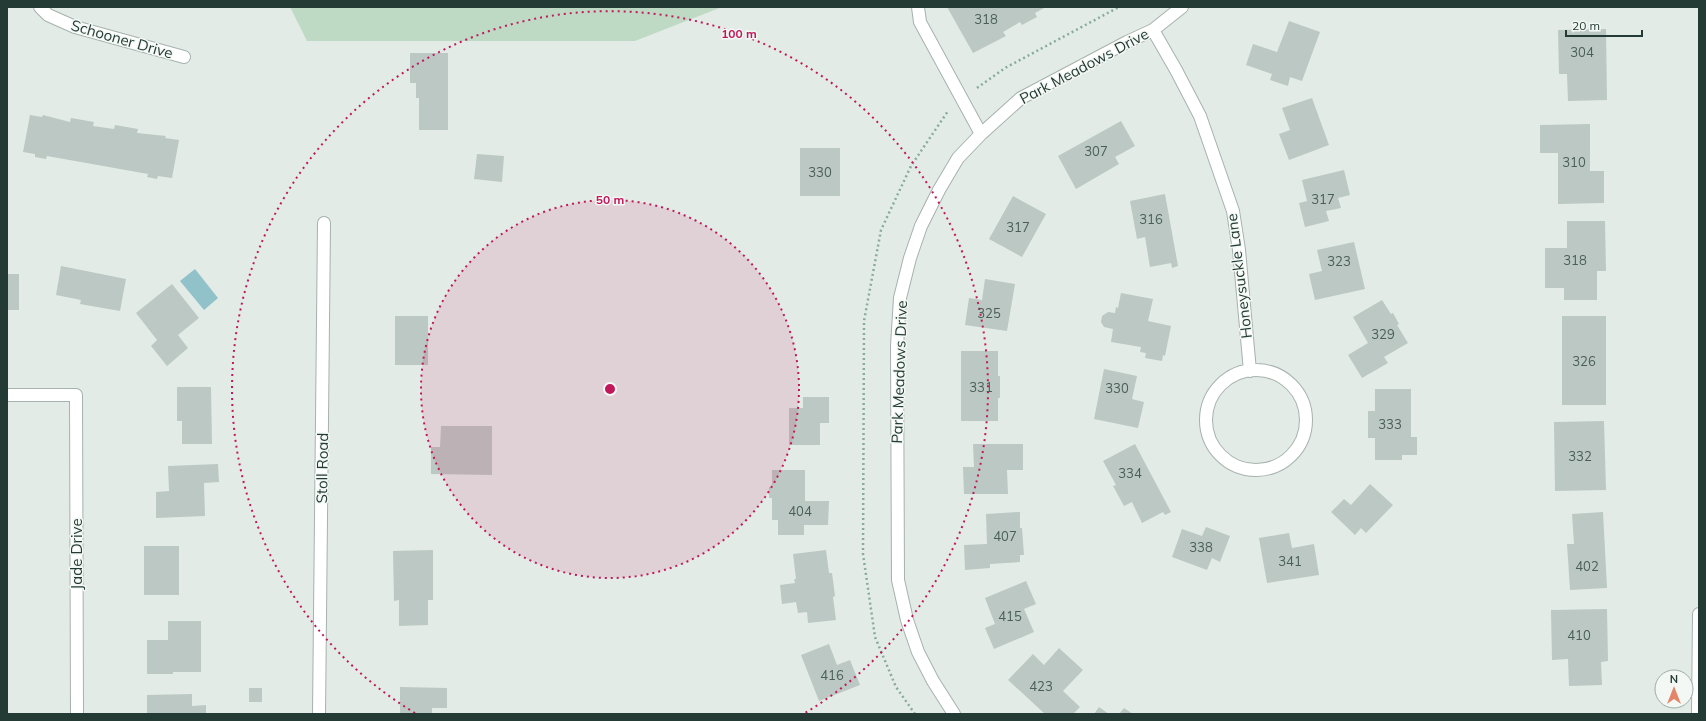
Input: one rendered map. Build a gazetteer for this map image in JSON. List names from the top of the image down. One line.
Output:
{"streets":{"street":["Schooner Drive","Park Meadows Drive","Honeysuckle Lane","Stoll Road","Jade Drive"]},"crossings":[["Park Meadows Drive","Honeysuckle Lane"]],"house_numbers":["318","304","307","310","330","317","316","317","318","323","325","329","326","331","330","333","332","334","404","407","338","341","402","415","410","416","423"],"scale_bar":"20 m","north":"top","rings":["100 m","50 m"]}
